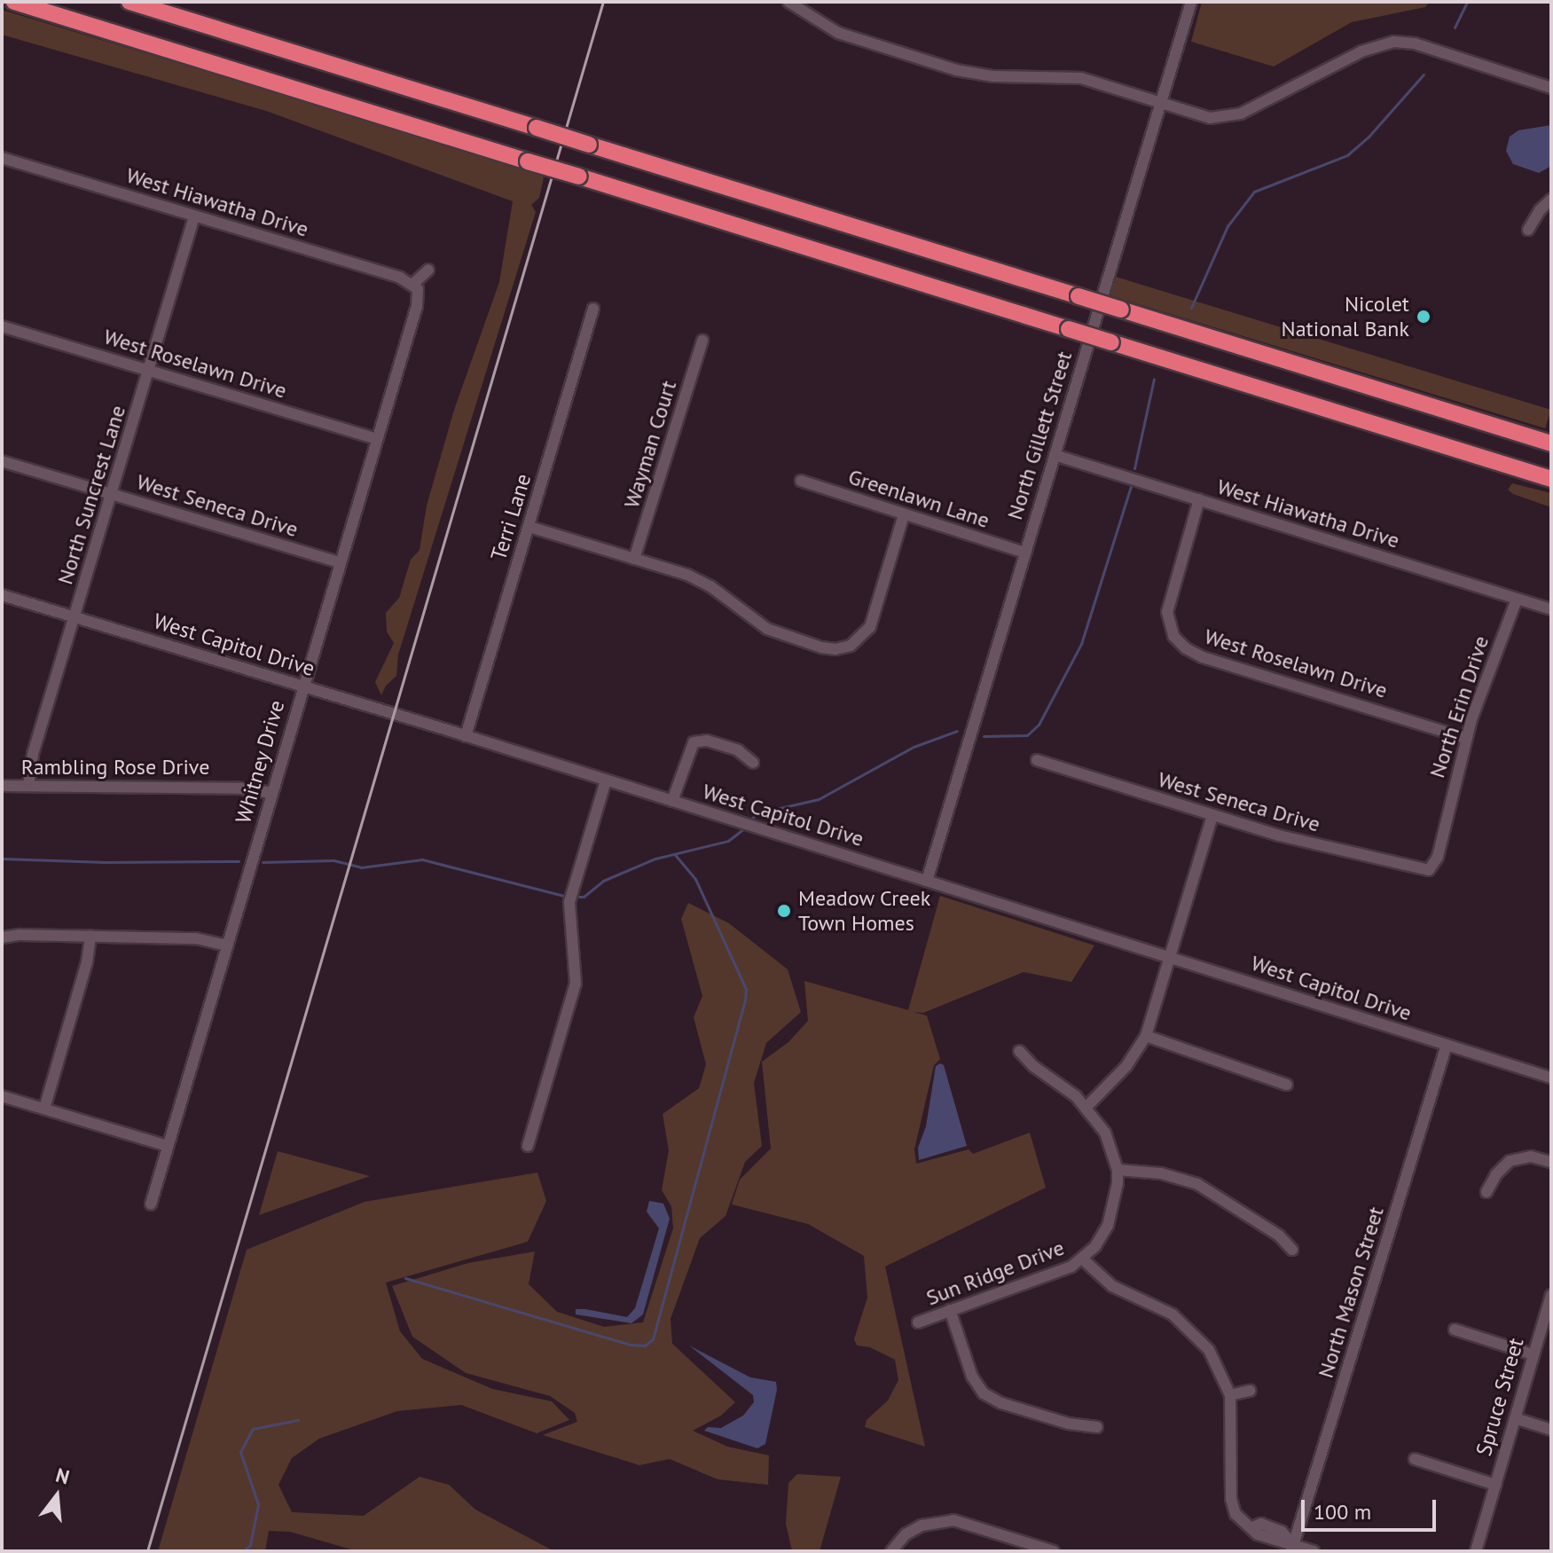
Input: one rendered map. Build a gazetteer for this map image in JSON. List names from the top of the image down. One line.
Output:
{"streets":{"street":["West Hiawatha Drive","West Roselawn Drive","North Gillett Street","Wayman Court","North Suncrest Lane","Greenlawn Lane","West Seneca Drive","Terri Lane","West Capitol Drive","North Erin Drive","Whitney Drive","Rambling Rose Drive","Sun Ridge Drive","North Mason Street","Spruce Street"]},"crossings":[["West Hiawatha Drive","West Roselawn Drive"],["West Hiawatha Drive","North Gillett Street"],["West Hiawatha Drive","North Suncrest Lane"],["West Hiawatha Drive","North Erin Drive"],["West Hiawatha Drive","Whitney Drive"],["West Roselawn Drive","North Suncrest Lane"],["West Roselawn Drive","North Erin Drive"],["West Roselawn Drive","Whitney Drive"],["North Gillett Street","Greenlawn Lane"],["North Gillett Street","West Capitol Drive"],["North Suncrest Lane","West Seneca Drive"],["North Suncrest Lane","West Capitol Drive"],["North Suncrest Lane","Rambling Rose Drive"],["West Seneca Drive","North Erin Drive"],["West Seneca Drive","Whitney Drive"],["Terri Lane","West Capitol Drive"],["West Capitol Drive","Whitney Drive"],["West Capitol Drive","North Mason Street"],["Whitney Drive","Rambling Rose Drive"]],"places":["Nicolet National Bank","Meadow Creek Town Homes"],"scale_bar":"100 m","north":"top"}
